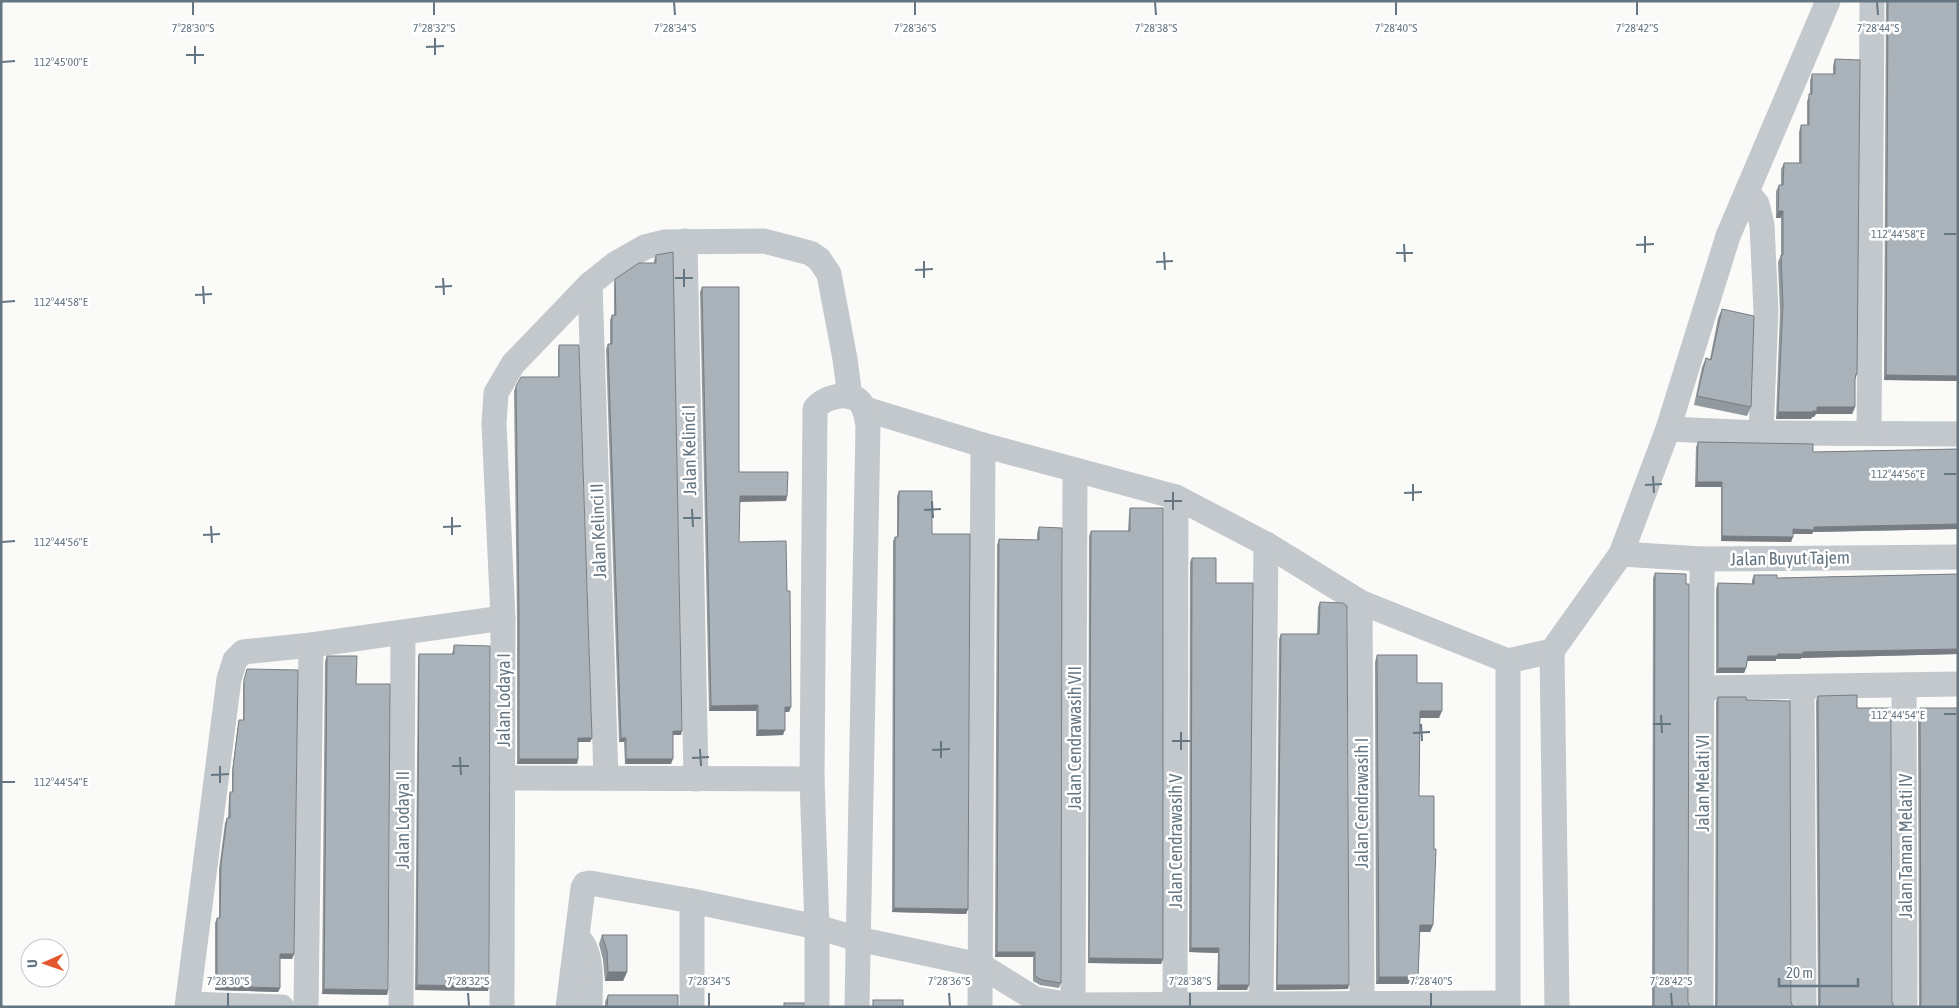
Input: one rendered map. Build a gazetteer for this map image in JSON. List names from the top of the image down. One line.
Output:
{"streets":{"street":["Jalan Kelinci I","Jalan Kelinci II","Jalan Buyut Tajem","Jalan Lodaya I","Jalan Cendrawasih VII","Jalan Melati VI","Jalan Cendrawasih I","Jalan Lodaya II","Jalan Cendrawasih V","Jalan Taman Melati IV"]},"crossings":[["Jalan Kelinci II","Jalan Lodaya I"],["Jalan Buyut Tajem","Jalan Melati VI"]],"scale_bar":"20 m","north":"left","coordinates":["7°28'30\"S","7°28'32\"S","7°28'34\"S","7°28'36\"S","7°28'38\"S","7°28'40\"S","7°28'42\"S","7°28'44\"S","112°45'00\"E","112°44'58\"E","112°44'56\"E","112°44'54\"E"]}
